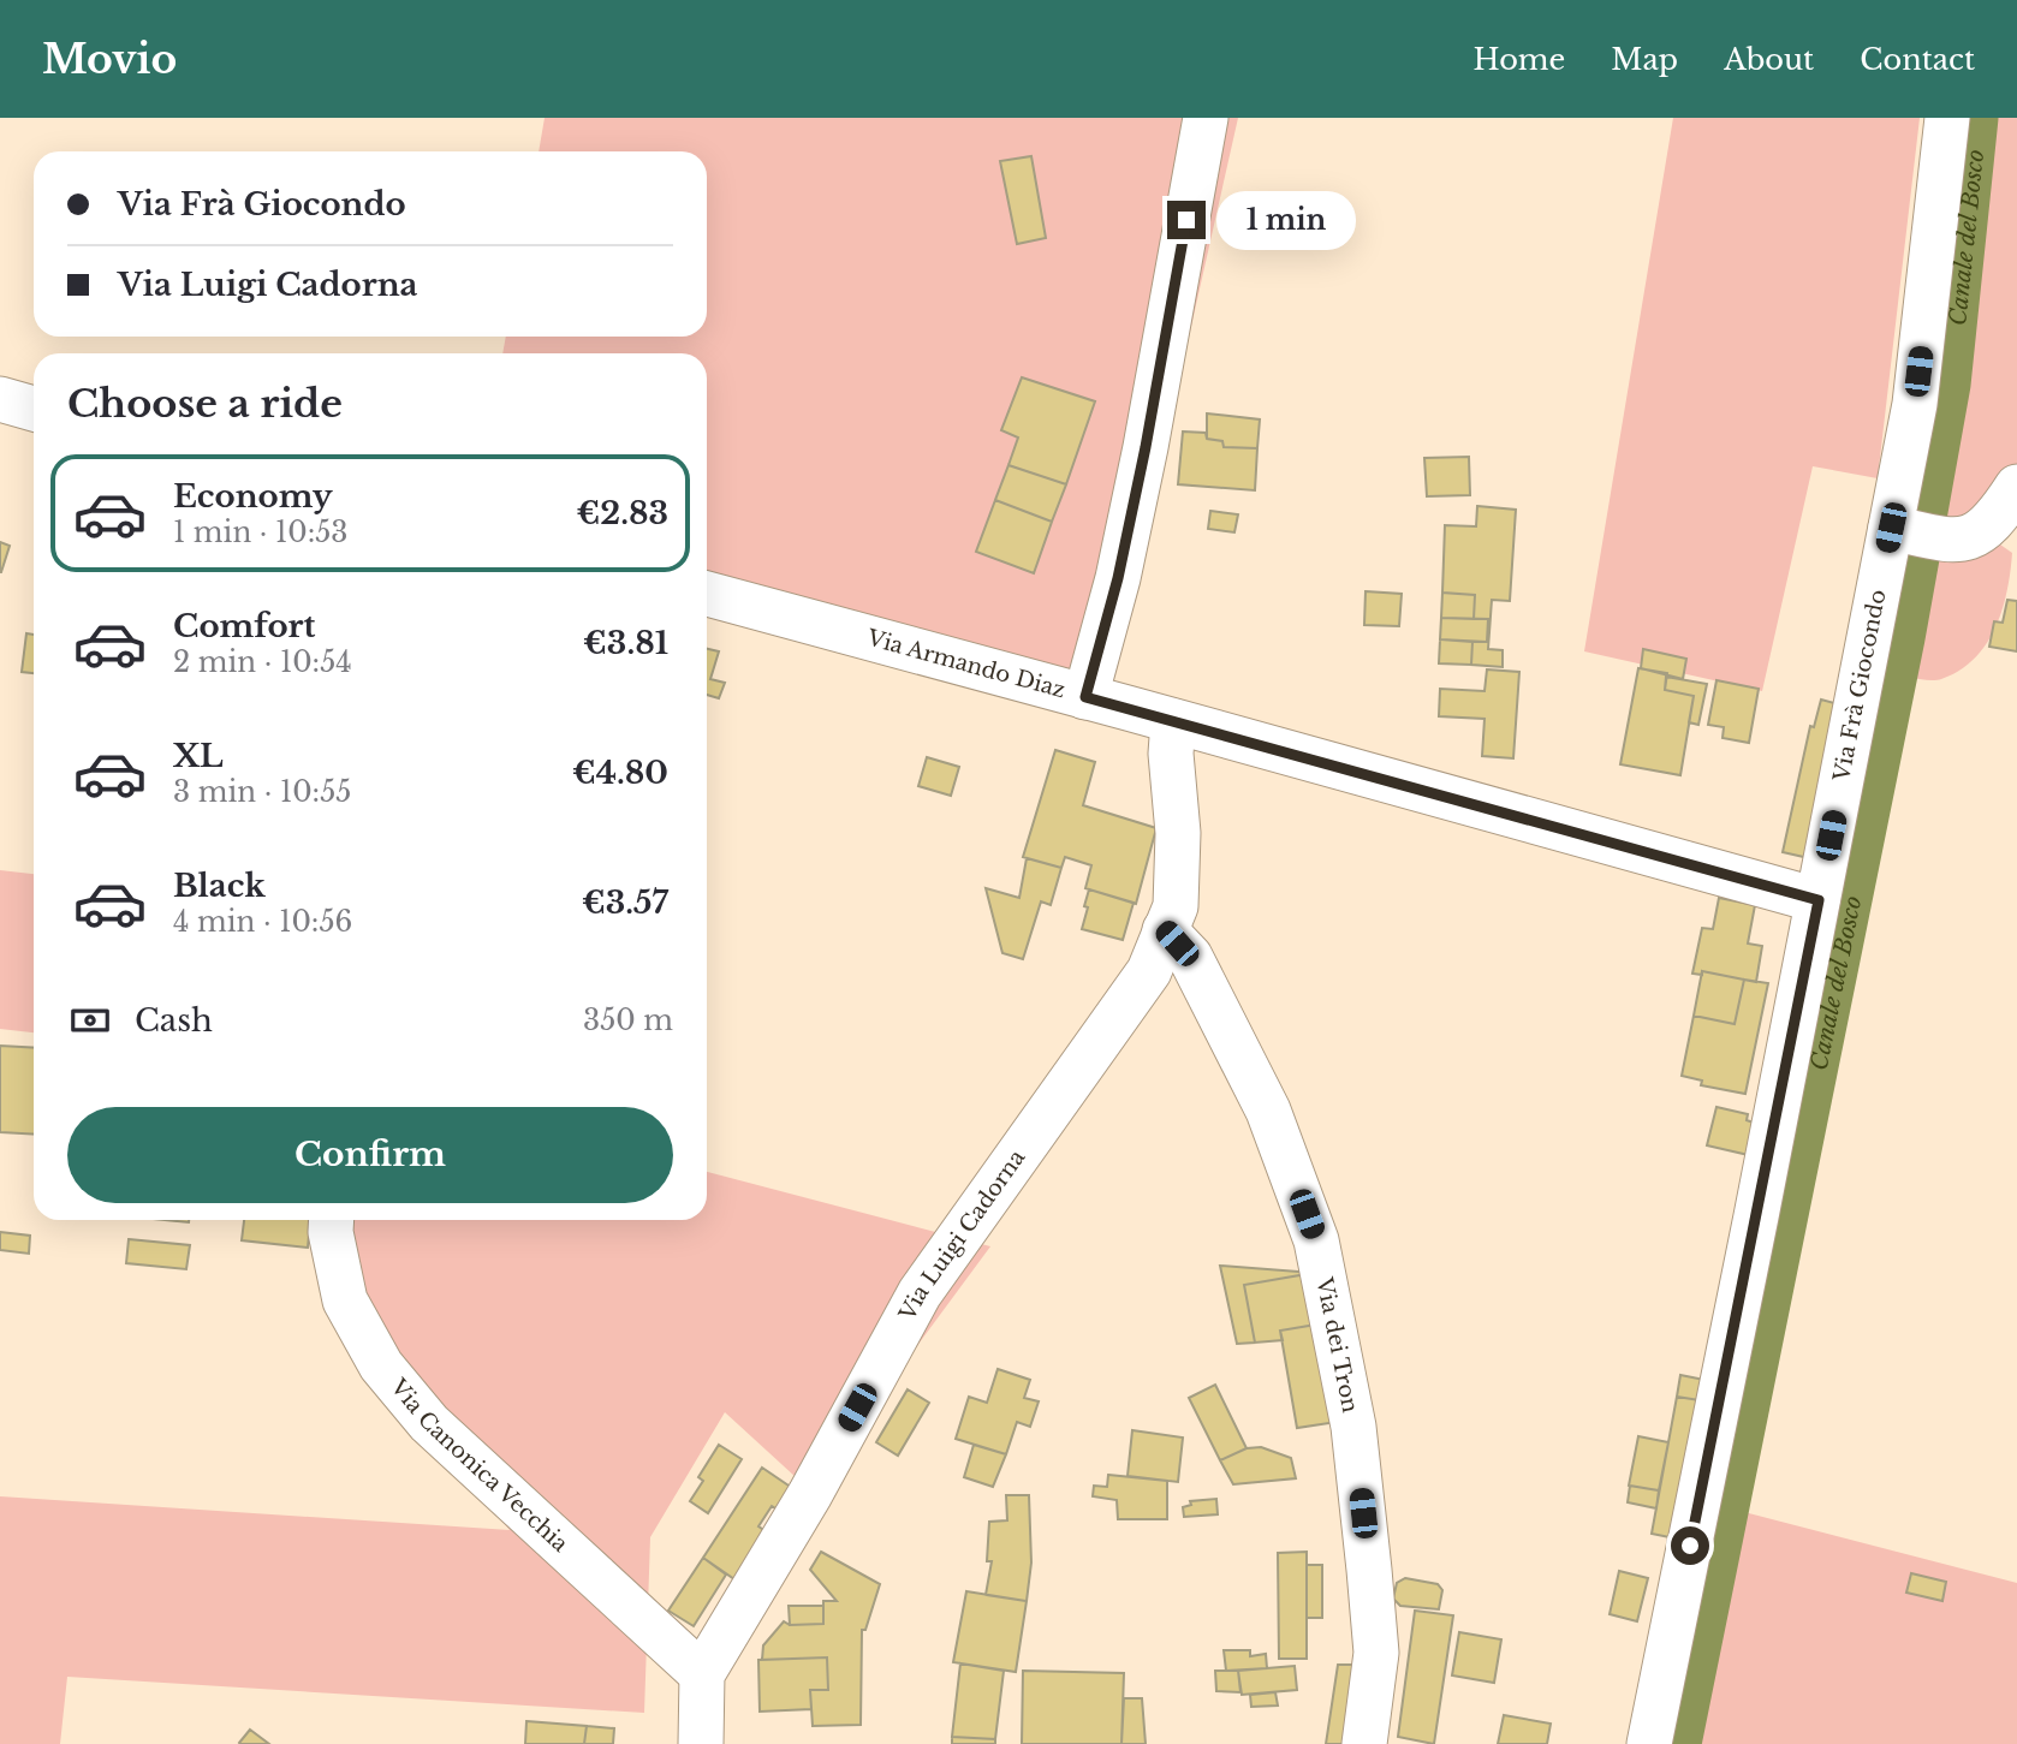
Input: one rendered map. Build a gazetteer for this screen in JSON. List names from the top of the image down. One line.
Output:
{"streets":{"street":["Via Armando Diaz","Via Frà Giocondo","Via Luigi Cadorna","Via dei Tron","Via Canonica Vecchia"]},"crossings":[["Via Armando Diaz","Via Frà Giocondo"],["Via Armando Diaz","Via Luigi Cadorna"],["Via Luigi Cadorna","Via dei Tron"],["Via Luigi Cadorna","Via Canonica Vecchia"]],"water":["Canale del Bosco"],"page":{"header":"Movio","nav":["Home","Map","About","Contact"],"banner":["Via Frà Giocondo","Via Luigi Cadorna"],"bubble":"1 min","heading":"Choose a ride","list":[{"name":"Economy","note":"1 min · 10:53","value":"€2.83"},{"name":"Comfort","note":"2 min · 10:54","value":"€3.81"},{"name":"XL","note":"3 min · 10:55","value":"€4.80"},{"name":"Black","note":"4 min · 10:56","value":"€3.57"}],"pay":["Cash","350 m"],"buttons":"Confirm"}}
